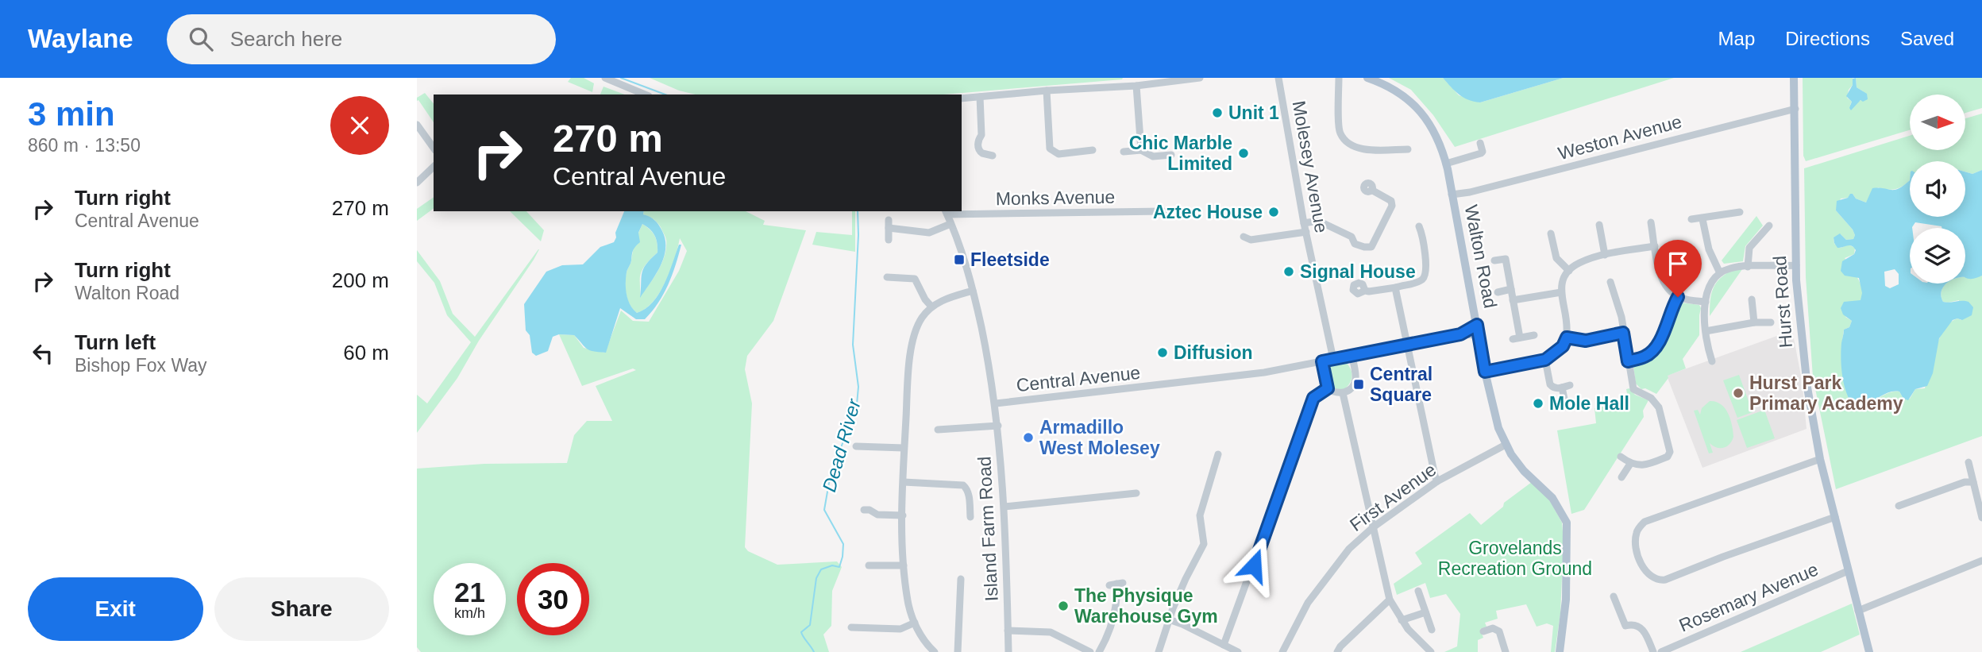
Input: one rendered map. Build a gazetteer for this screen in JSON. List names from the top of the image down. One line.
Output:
{"streets":{"main road":["Walton Road","Hurst Road"],"street":["Weston Avenue","Molesey Avenue","Monks Avenue","Central Avenue","First Avenue","Island Farm Road","Rosemary Avenue"]},"crossings":[["Weston Avenue","Walton Road"],["Weston Avenue","Hurst Road"],["Molesey Avenue","Central Avenue"],["Monks Avenue","Island Farm Road"],["Walton Road","Central Avenue"],["Walton Road","First Avenue"],["Hurst Road","Rosemary Avenue"],["Central Avenue","Island Farm Road"]],"water":["Dead River"],"parks":["Grovelands Recreation Ground"],"places":{"other":["Unit 1","Chic Marble Limited","Aztec House","Signal House","Diffusion","Hurst Park Primary Academy","Mole Hall","Armadillo West Molesey","The Physique Warehouse Gym"],"transit":["Fleetside","Central Square"]},"north":"right","page":{"header":"Waylane","search":"Search here","nav":["Map","Directions","Saved"],"heading":["3 min","860 m · 13:50"],"turn":["270 m","Central Avenue"],"list":[{"name":"Turn right","note":"Central Avenue","value":"270 m"},{"name":"Turn right","note":"Walton Road","value":"200 m"},{"name":"Turn left","note":"Bishop Fox Way","value":"60 m"}],"speed":"21 km/h","limit":"30","buttons":["Exit","Share"]}}
